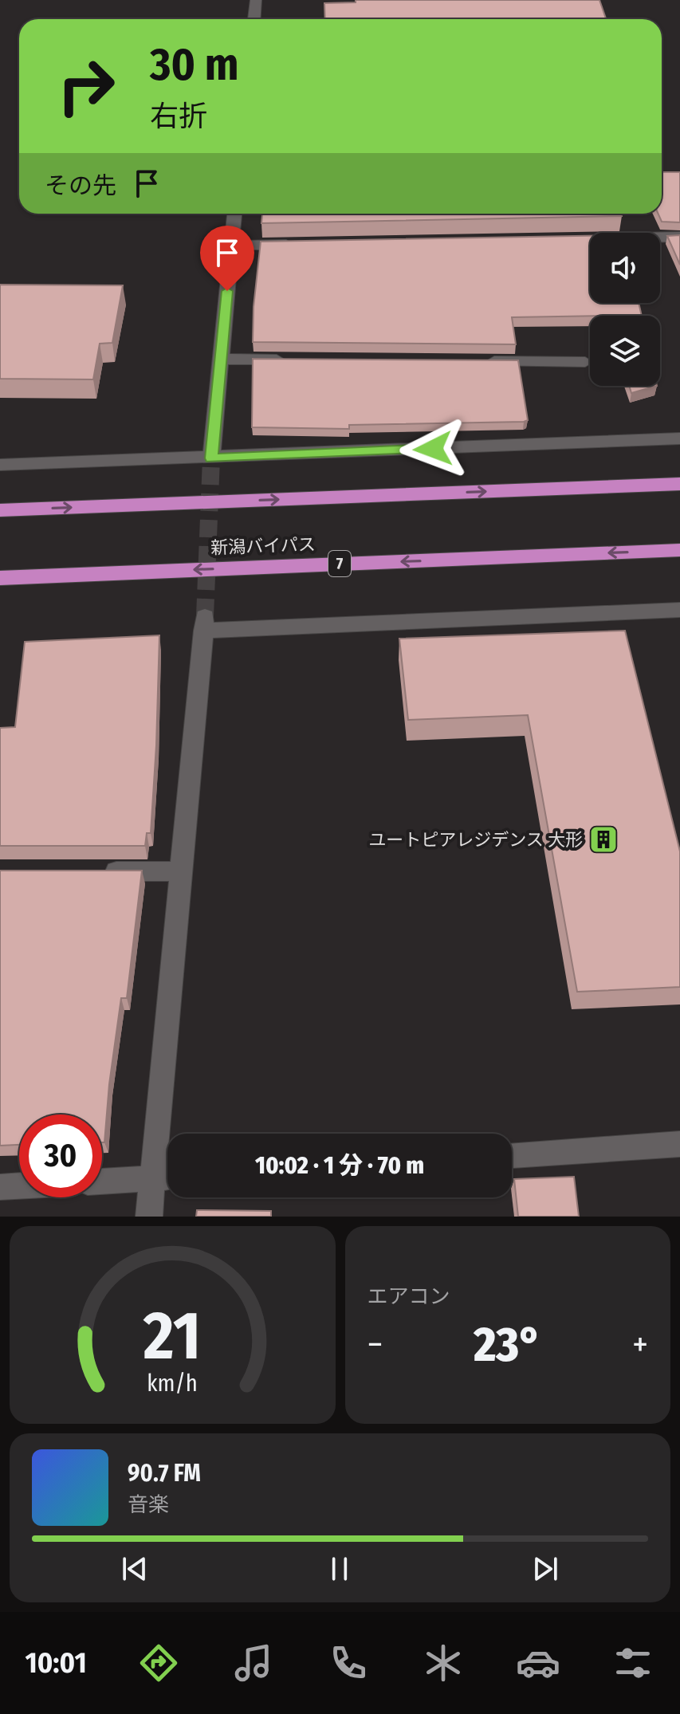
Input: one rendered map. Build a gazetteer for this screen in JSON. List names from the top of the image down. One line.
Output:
{"streets":{"highway":["新潟バイパス","7"]},"places":{"building":["ユートピアレジデンス 大形"]},"page":{"turn":["30 m","右折"],"then":"その先","limit":"30","trip":"10:02 · 1 分 · 70 m","tile":"エアコン","heat":["−","23°","+"],"song":["90.7 FM","音楽"],"tabs":"10:01","gauge":["21","km/h"]}}
